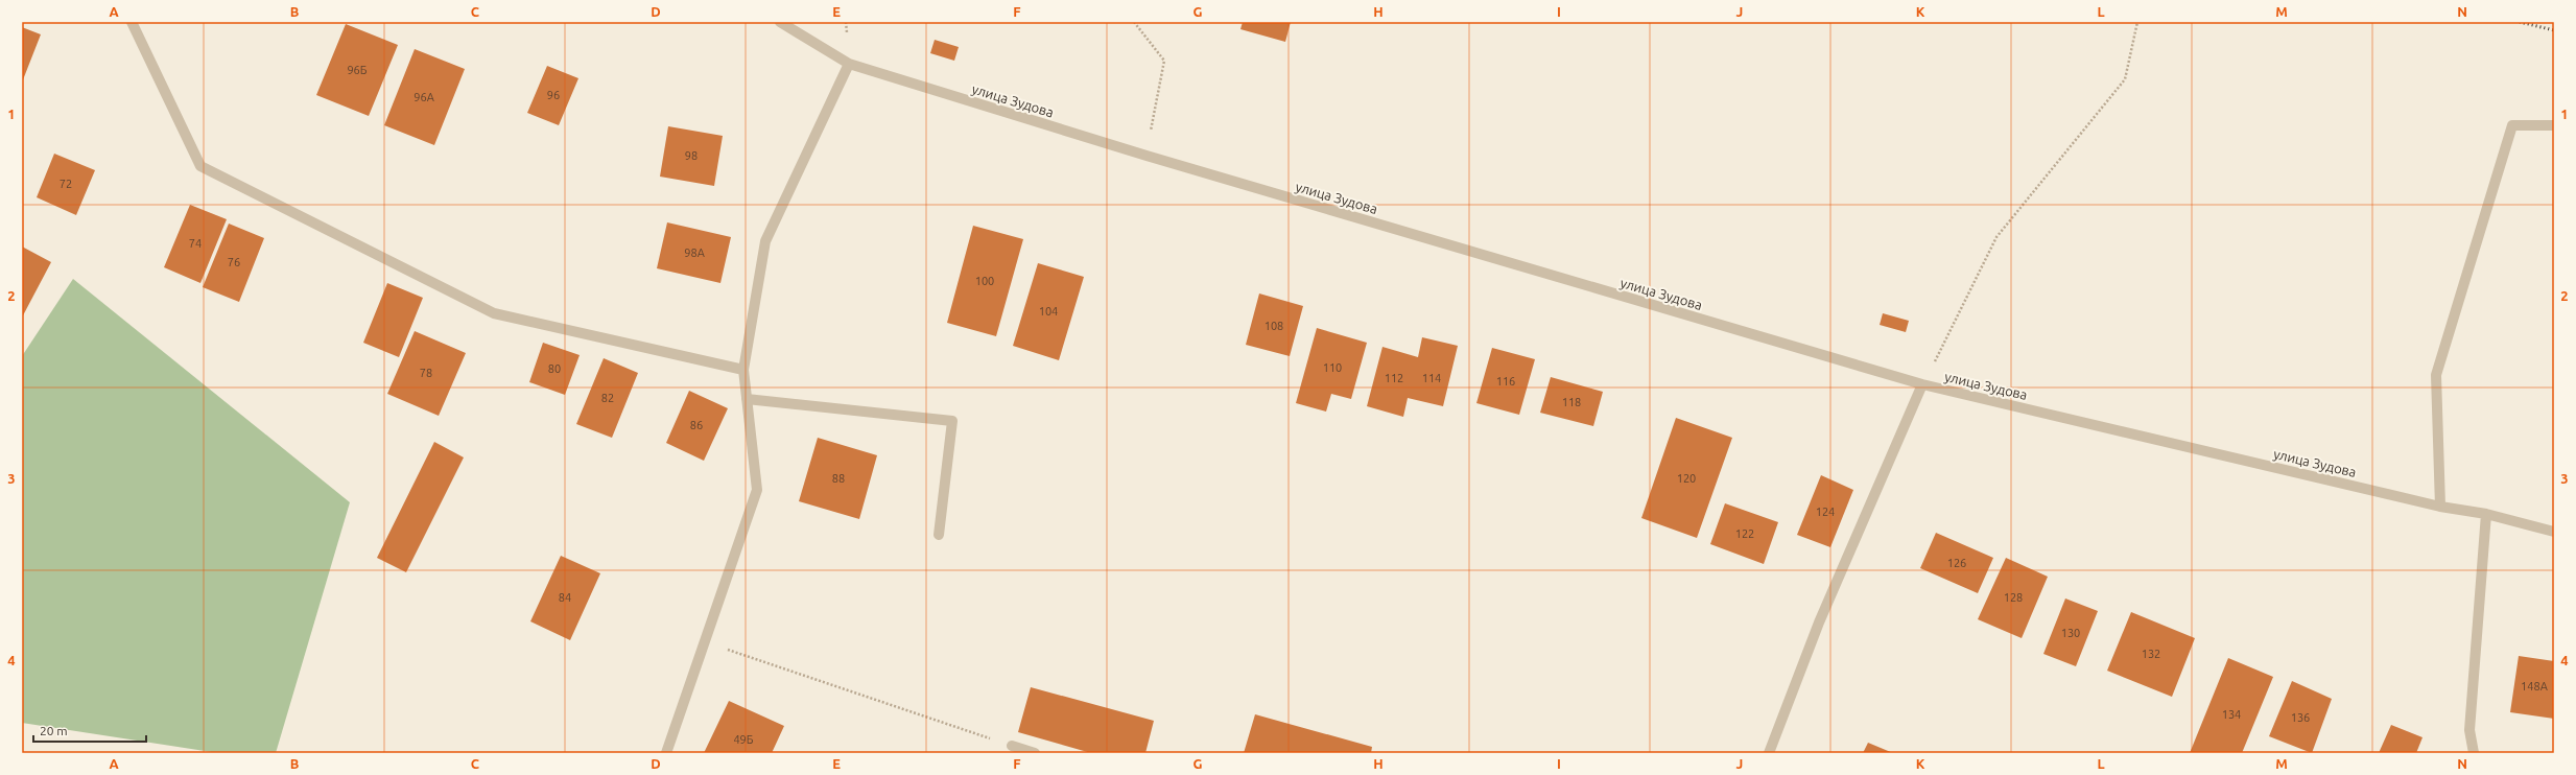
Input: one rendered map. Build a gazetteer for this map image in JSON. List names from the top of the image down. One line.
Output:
{"streets":{"street":["улица Зудова"]},"house_numbers":["96Б","96","96А","98","72","74","98А","76","100","104","108","110","80","78","112","114","116","82","118","86","88","120","124","122","126","84","128","130","132","148А","134","136","49Б"],"scale_bar":"20 m","grid":{"columns":["A","B","C","D","E","F","G","H","I","J","K","L","M","N"],"rows":["1","2","3","4"]}}
